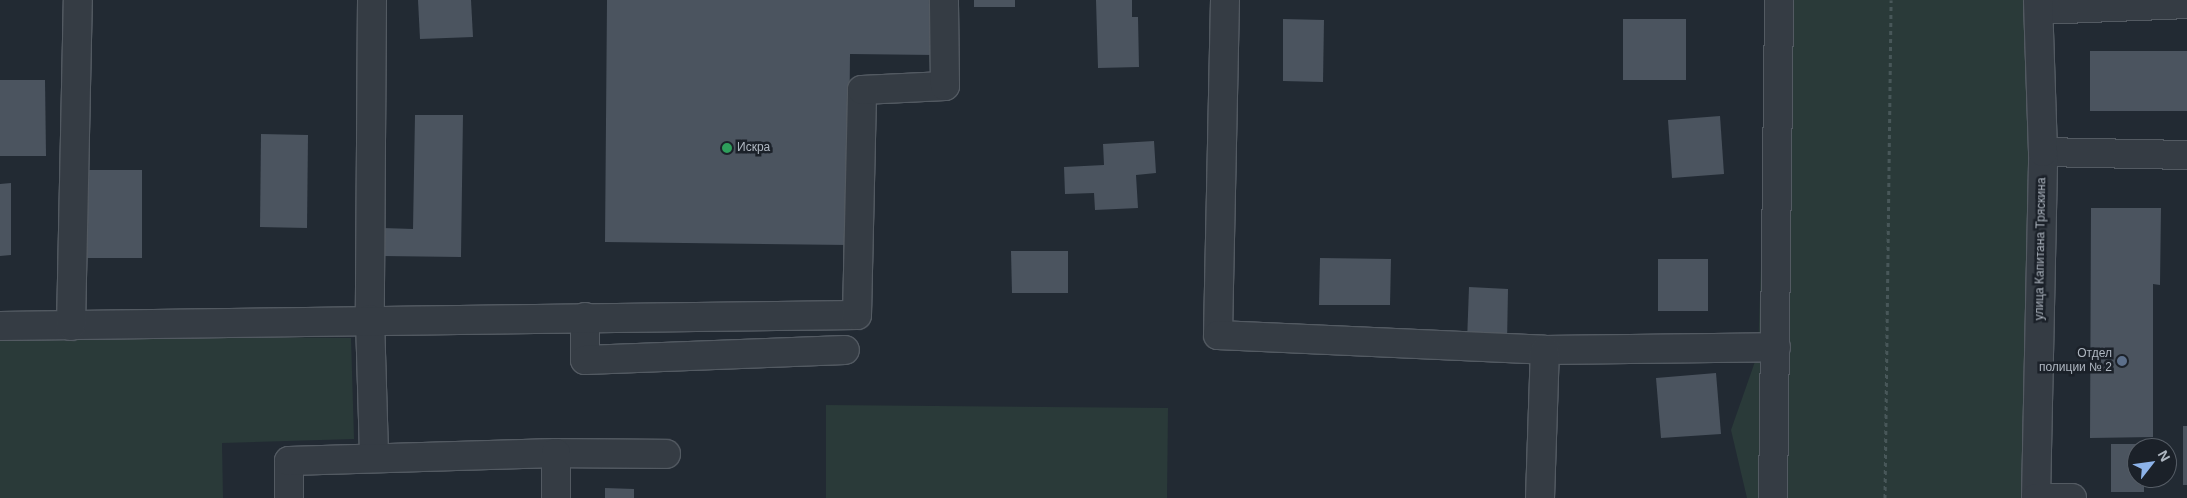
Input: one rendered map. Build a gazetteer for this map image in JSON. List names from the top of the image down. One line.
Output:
{"streets":{"street":["улица Капитана Тряскина"]},"places":["Искра","Отдел полиции № 2"],"north":"top right"}
